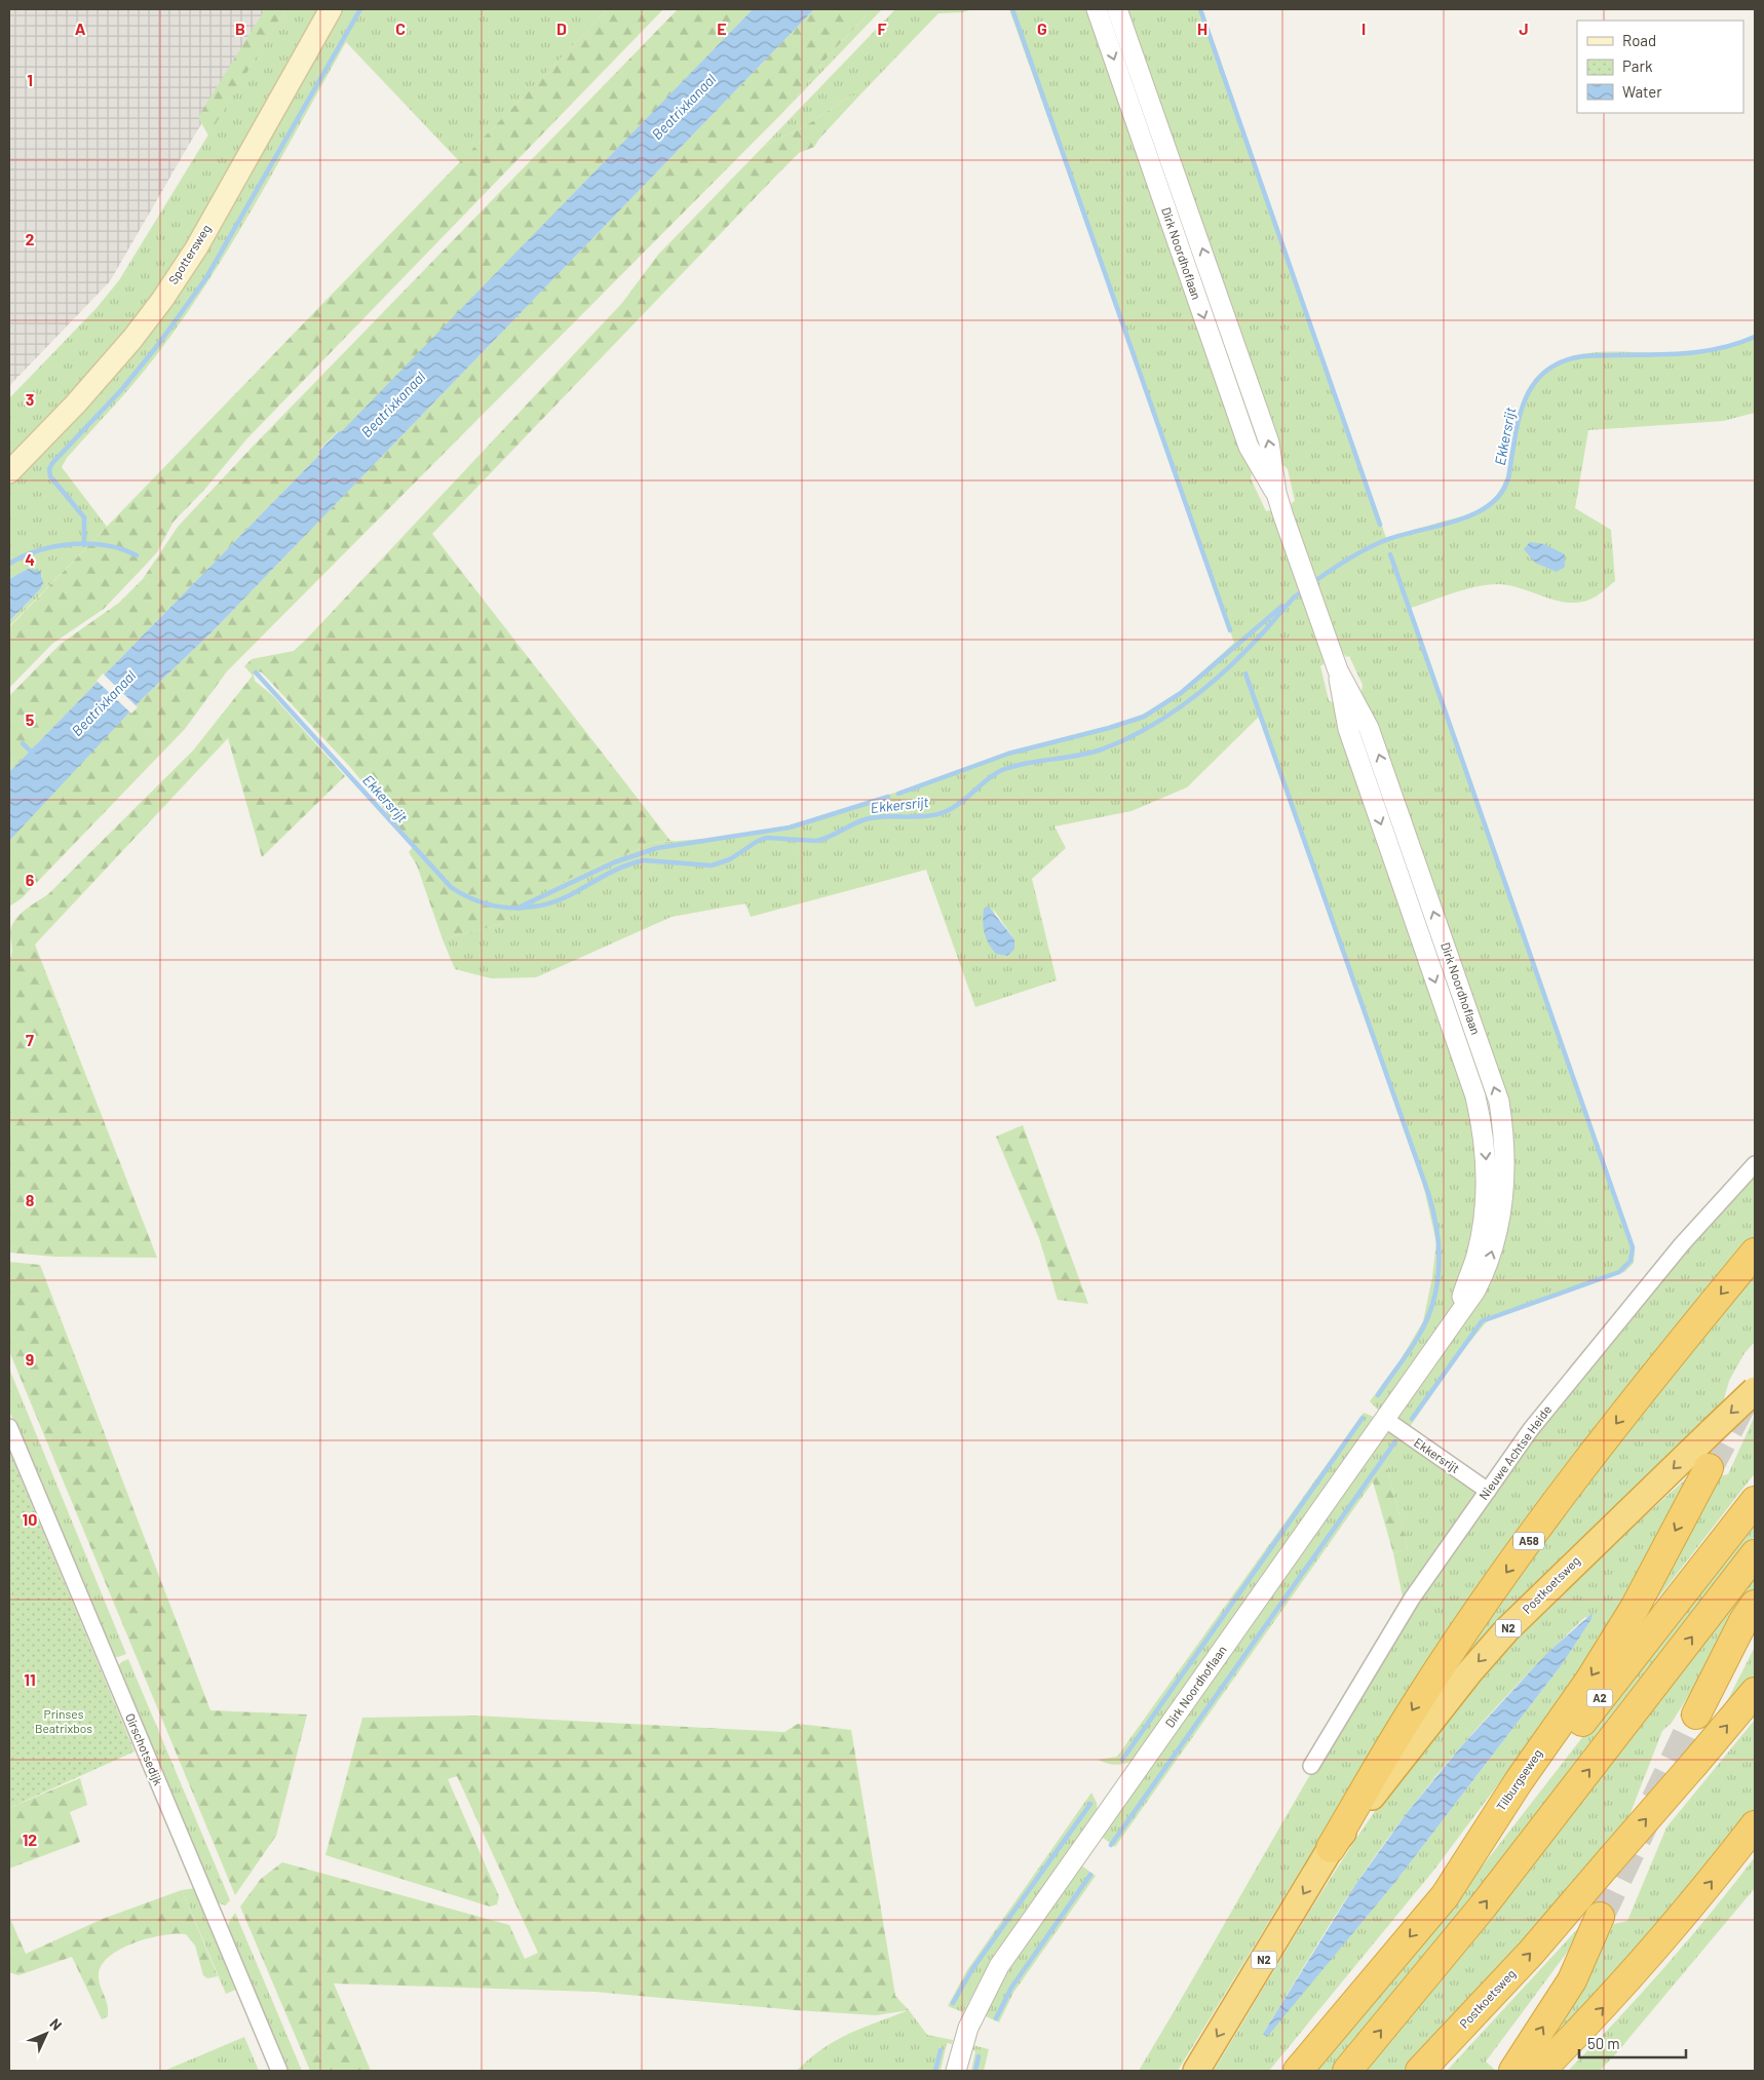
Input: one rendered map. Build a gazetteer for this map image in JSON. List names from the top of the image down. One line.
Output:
{"streets":{"highway":["A58","Postkoetsweg","N2","A2","Tilburgseweg"],"main road":["Spottersweg"],"street":["Dirk Noordhoflaan","Nieuwe Achtse Heide","Ekkersrijt","Oirschotsedijk"]},"crossings":[["Dirk Noordhoflaan","Ekkersrijt"],["Nieuwe Achtse Heide","Ekkersrijt"],["A58","Postkoetsweg"],["A58","N2"],["Postkoetsweg","N2"],["A2","Tilburgseweg"]],"water":["Beatrixkanaal","Ekkersrijt"],"parks":["Prinses Beatrixbos"],"legend":["Road","Park","Water"],"scale_bar":"50 m","north":"top right","grid":{"columns":["A","B","C","D","E","F","G","H","I","J"],"rows":["1","2","3","4","5","6","7","8","9","10","11","12"]}}
